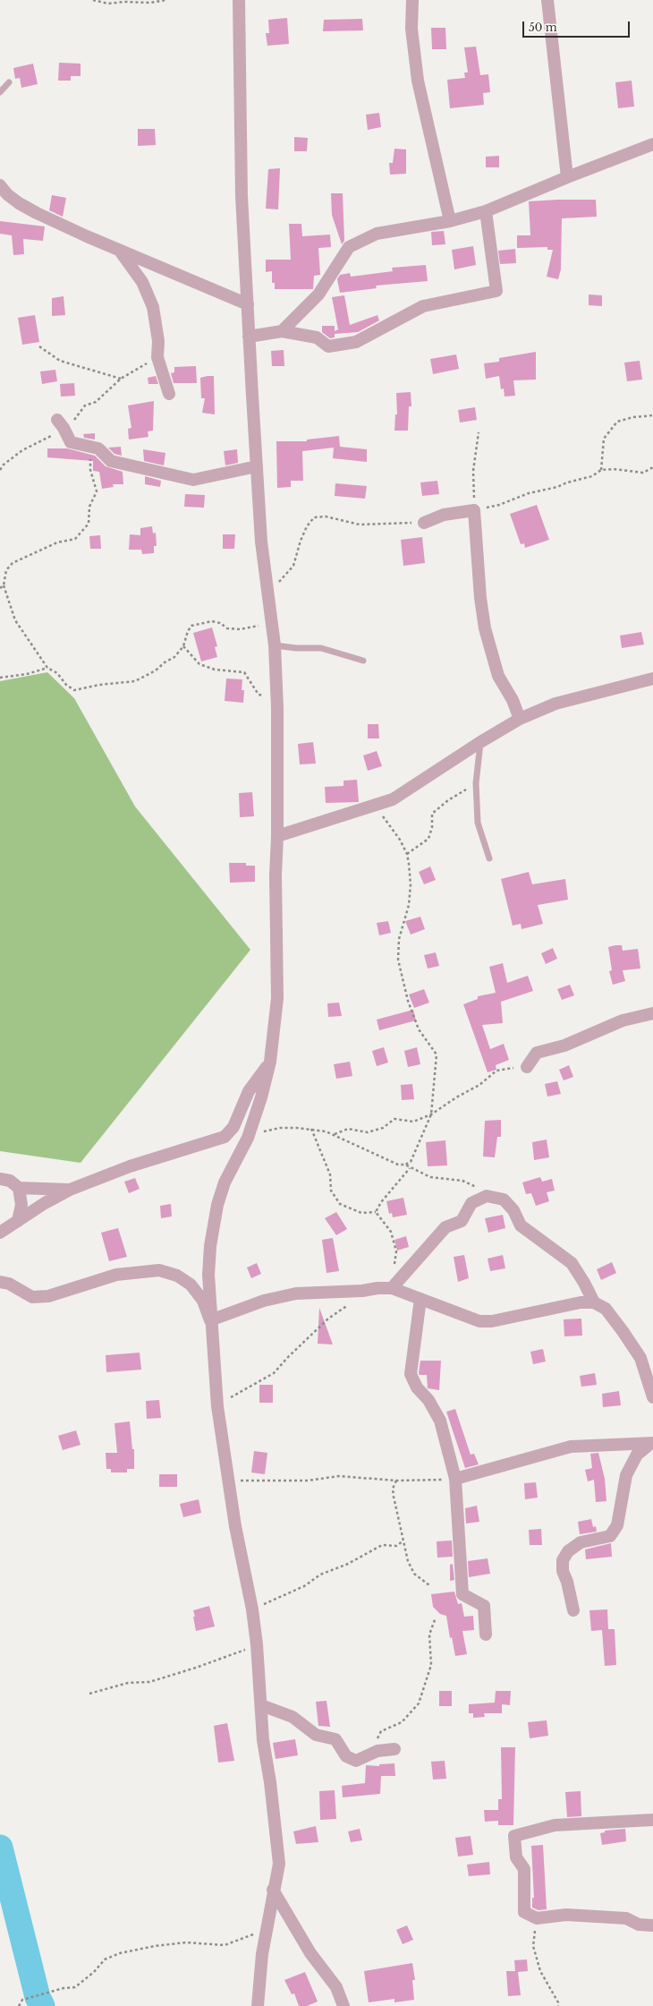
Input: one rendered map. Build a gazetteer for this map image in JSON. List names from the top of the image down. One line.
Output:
{"scale_bar":"50 m"}
